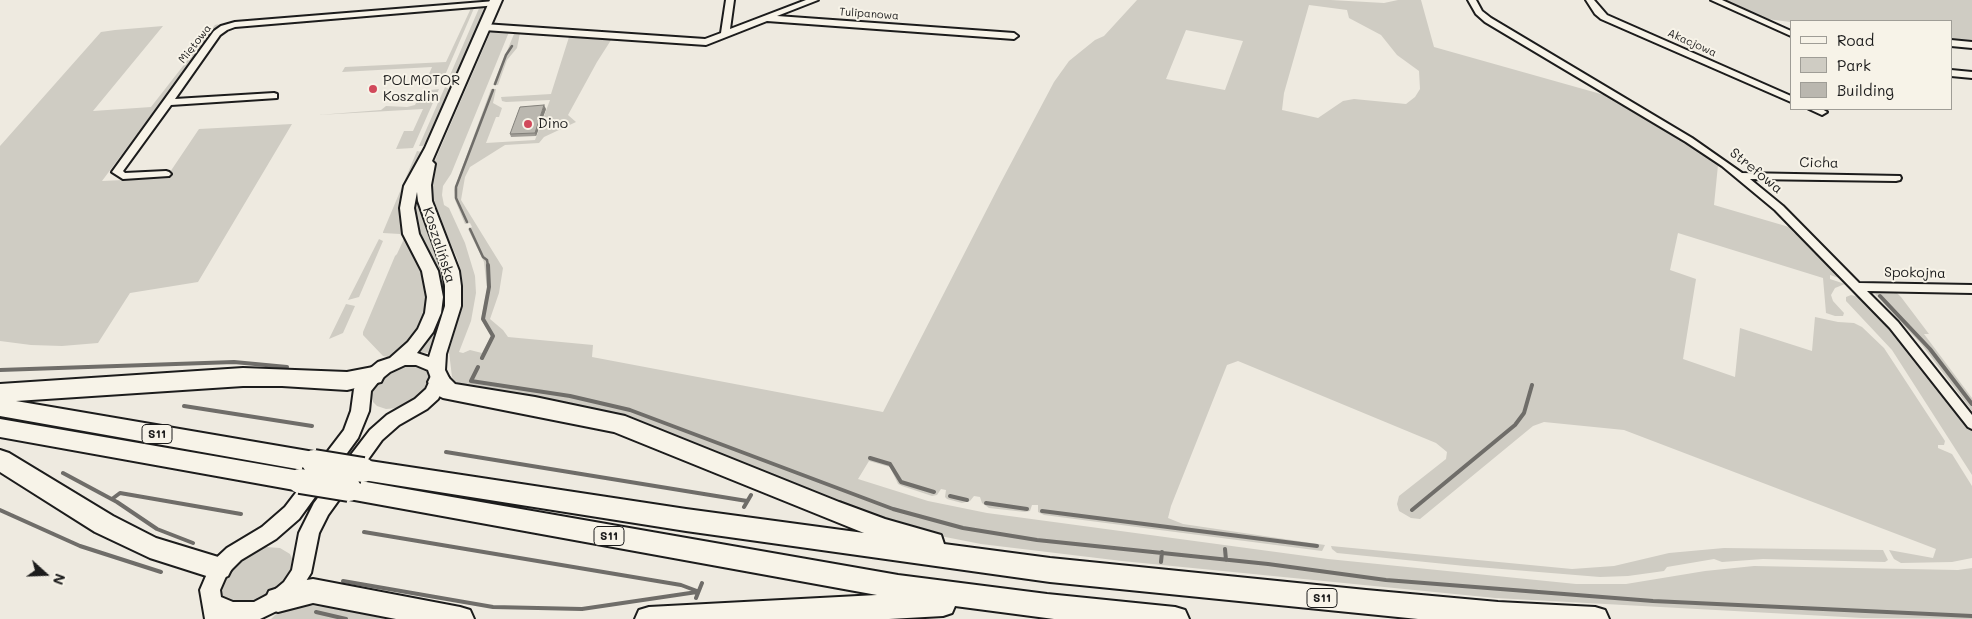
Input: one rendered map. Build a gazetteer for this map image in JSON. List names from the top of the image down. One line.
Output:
{"streets":{"highway":["S11"],"main road":["Koszalińska"],"street":["Tulipanowa","Akacjowa","Miętowa","Cicha","Strefowa","Spokojna"]},"crossings":[["Tulipanowa","Koszalińska"],["Miętowa","Koszalińska"],["Cicha","Strefowa"],["Strefowa","Spokojna"]],"places":["POLMOTOR Koszalin","Dino"],"legend":["Road","Park","Building"],"north":"right"}
